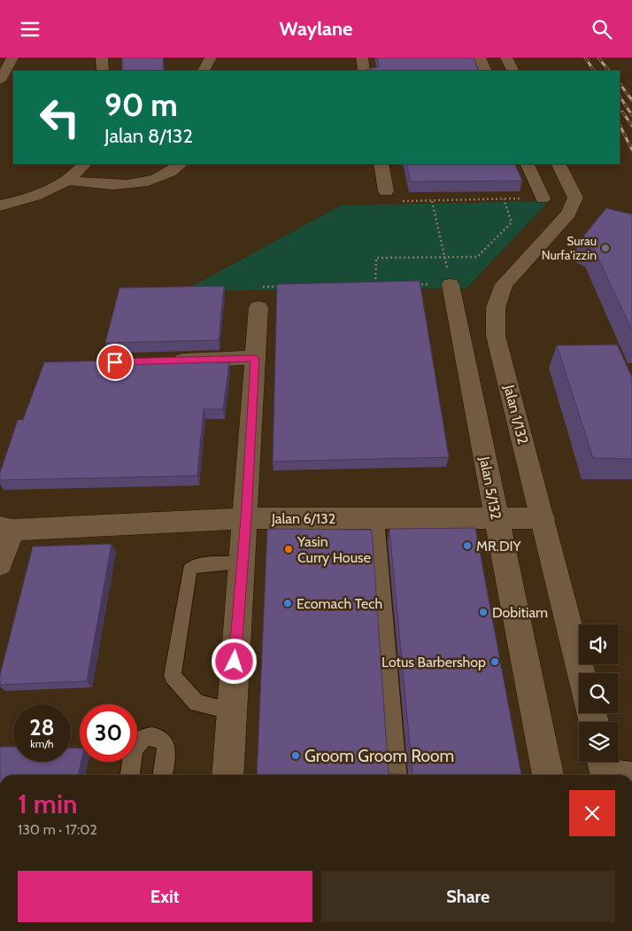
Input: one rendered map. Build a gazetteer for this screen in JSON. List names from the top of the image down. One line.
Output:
{"streets":{"street":["Jalan 1/132","Jalan 5/132","Jalan 6/132"]},"crossings":[["Jalan 1/132","Jalan 6/132"],["Jalan 5/132","Jalan 6/132"]],"places":["Surau Nurfa'izzin","MR.DIY","Yasin Curry House","Ecomach Tech","Dobitiam","Lotus Barbershop","Groom Groom Room"],"page":{"header":"Waylane","turn":["90 m","Jalan 8/132"],"speed":"28 km/h","limit":"30","heading":["1 min","130 m · 17:02"],"buttons":["Exit","Share"]}}
